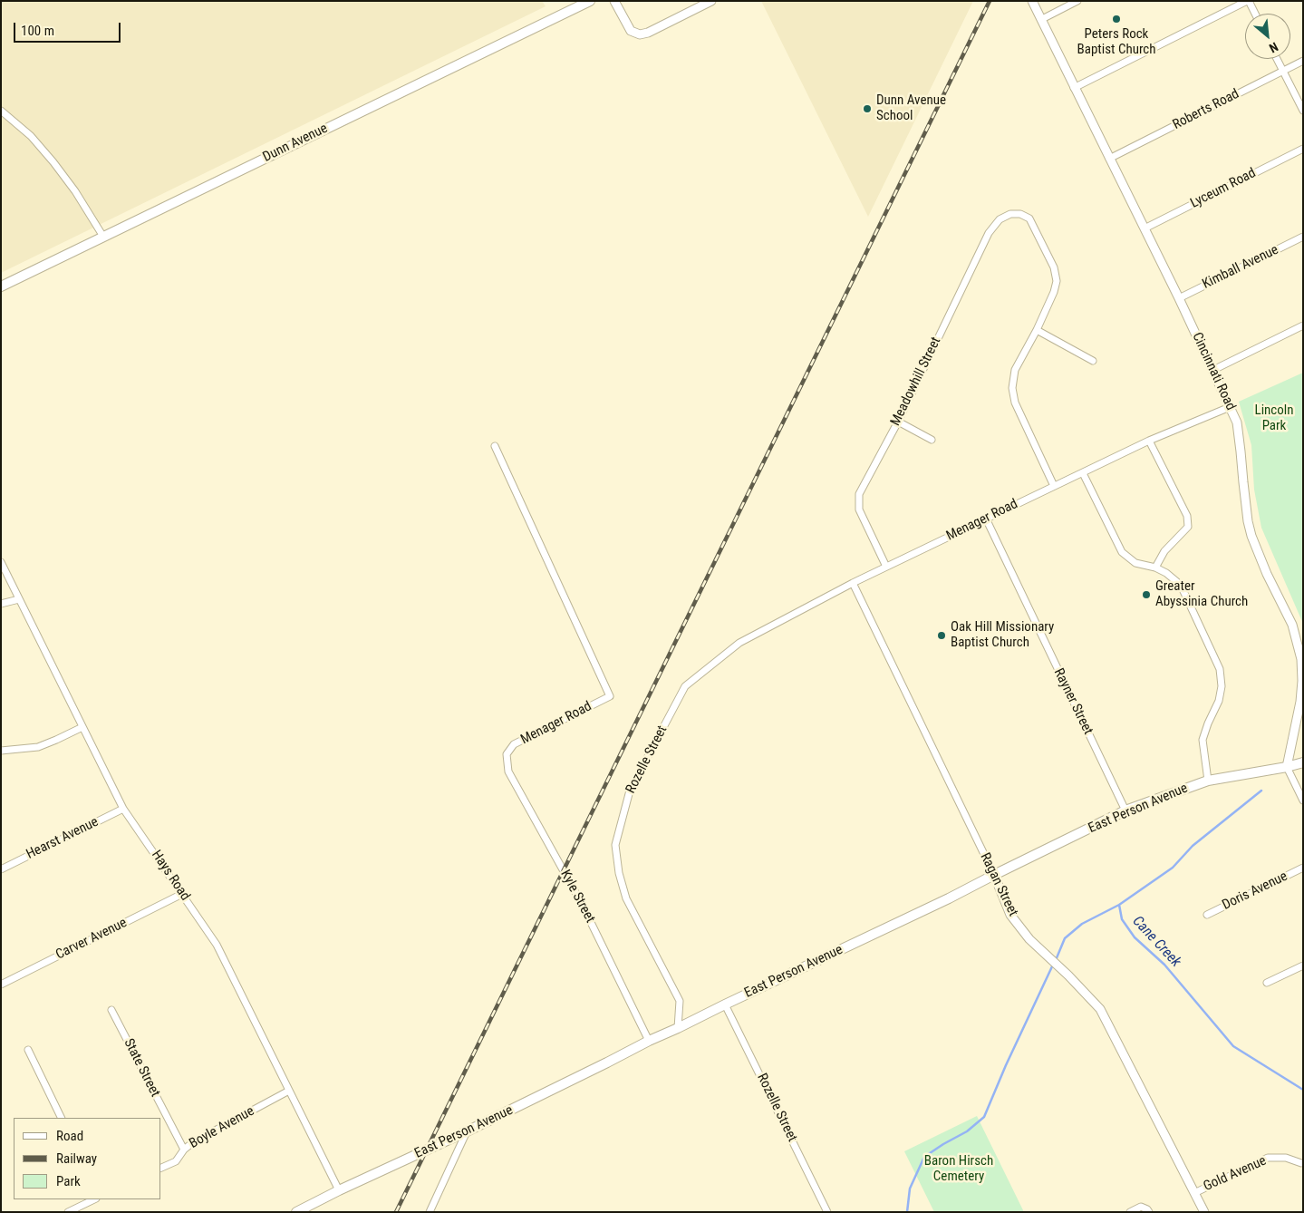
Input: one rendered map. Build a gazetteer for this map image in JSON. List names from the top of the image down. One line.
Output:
{"streets":{"main road":["Dunn Avenue","East Person Avenue"],"street":["Roberts Road","Lyceum Road","Kimball Avenue","Cincinnati Road","Meadowhill Street","Menager Road","Rayner Street","Rozelle Street","Hearst Avenue","Hays Road","Ragan Street","Doris Avenue","Kyle Street","Carver Avenue","State Street","Boyle Avenue","Gold Avenue"]},"crossings":[["Roberts Road","Cincinnati Road"],["Lyceum Road","Cincinnati Road"],["Kimball Avenue","Cincinnati Road"],["Cincinnati Road","Menager Road"],["Cincinnati Road","East Person Avenue"],["Meadowhill Street","Menager Road"],["Menager Road","Rayner Street"],["Menager Road","Rozelle Street"],["Menager Road","Ragan Street"],["Menager Road","Kyle Street"],["Rayner Street","East Person Avenue"],["Rozelle Street","East Person Avenue"],["East Person Avenue","Hays Road"],["East Person Avenue","Ragan Street"],["East Person Avenue","Kyle Street"],["Hearst Avenue","Hays Road"],["Hays Road","Carver Avenue"],["Hays Road","Boyle Avenue"],["Ragan Street","Gold Avenue"],["State Street","Boyle Avenue"]],"water":["Cane Creek"],"parks":["Lincoln Park","Baron Hirsch Cemetery"],"places":["Peters Rock Baptist Church","Dunn Avenue School","Greater Abyssinia Church","Oak Hill Missionary Baptist Church"],"legend":["Road","Railway","Park"],"scale_bar":"100 m","north":"bottom right"}
